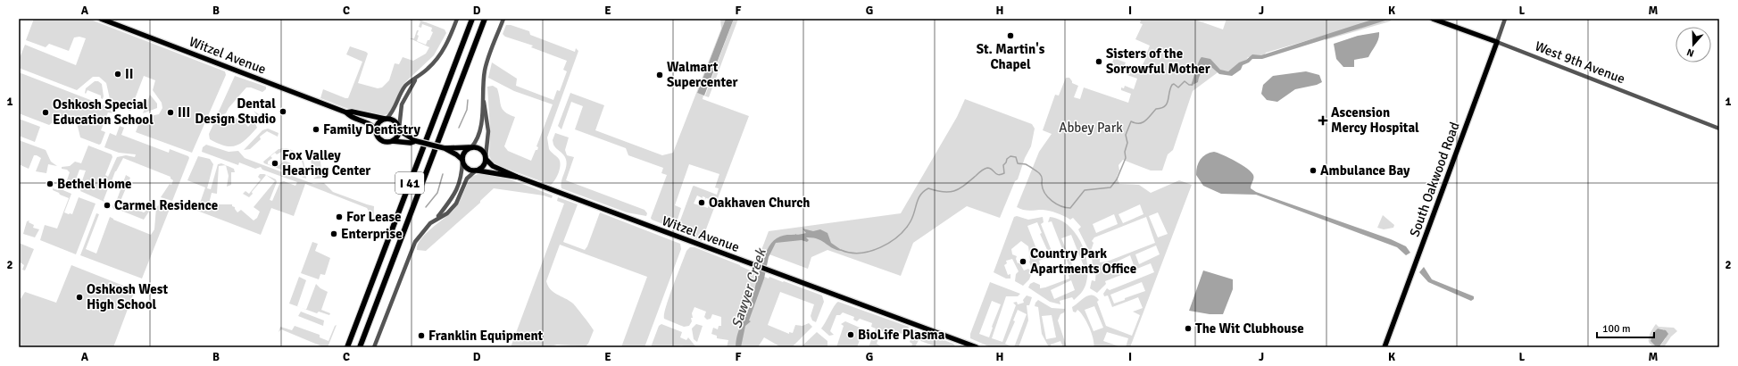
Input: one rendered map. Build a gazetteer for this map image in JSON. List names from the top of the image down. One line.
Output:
{"streets":{"highway":["I 41"],"main road":["Witzel Avenue","West 9th Avenue","South Oakwood Road"]},"crossings":[["West 9th Avenue","South Oakwood Road"]],"water":["Sawyer Creek"],"parks":["Abbey Park"],"places":{"other":["St. Martin's Chapel","Sisters of the Sorrowful Mother","II","Walmart Supercenter","Dental Design Studio","Oshkosh Special Education School","III","Family Dentistry","Fox Valley Hearing Center","Ambulance Bay","Bethel Home","Oakhaven Church","Carmel Residence","For Lease","Enterprise","Country Park Apartments Office","Oshkosh West High School","The Wit Clubhouse","BioLife Plasma","Franklin Equipment"],"health":["Ascension Mercy Hospital"]},"scale_bar":"100 m","north":"bottom","grid":{"columns":["A","B","C","D","E","F","G","H","I","J","K","L","M"],"rows":["1","2"]}}
